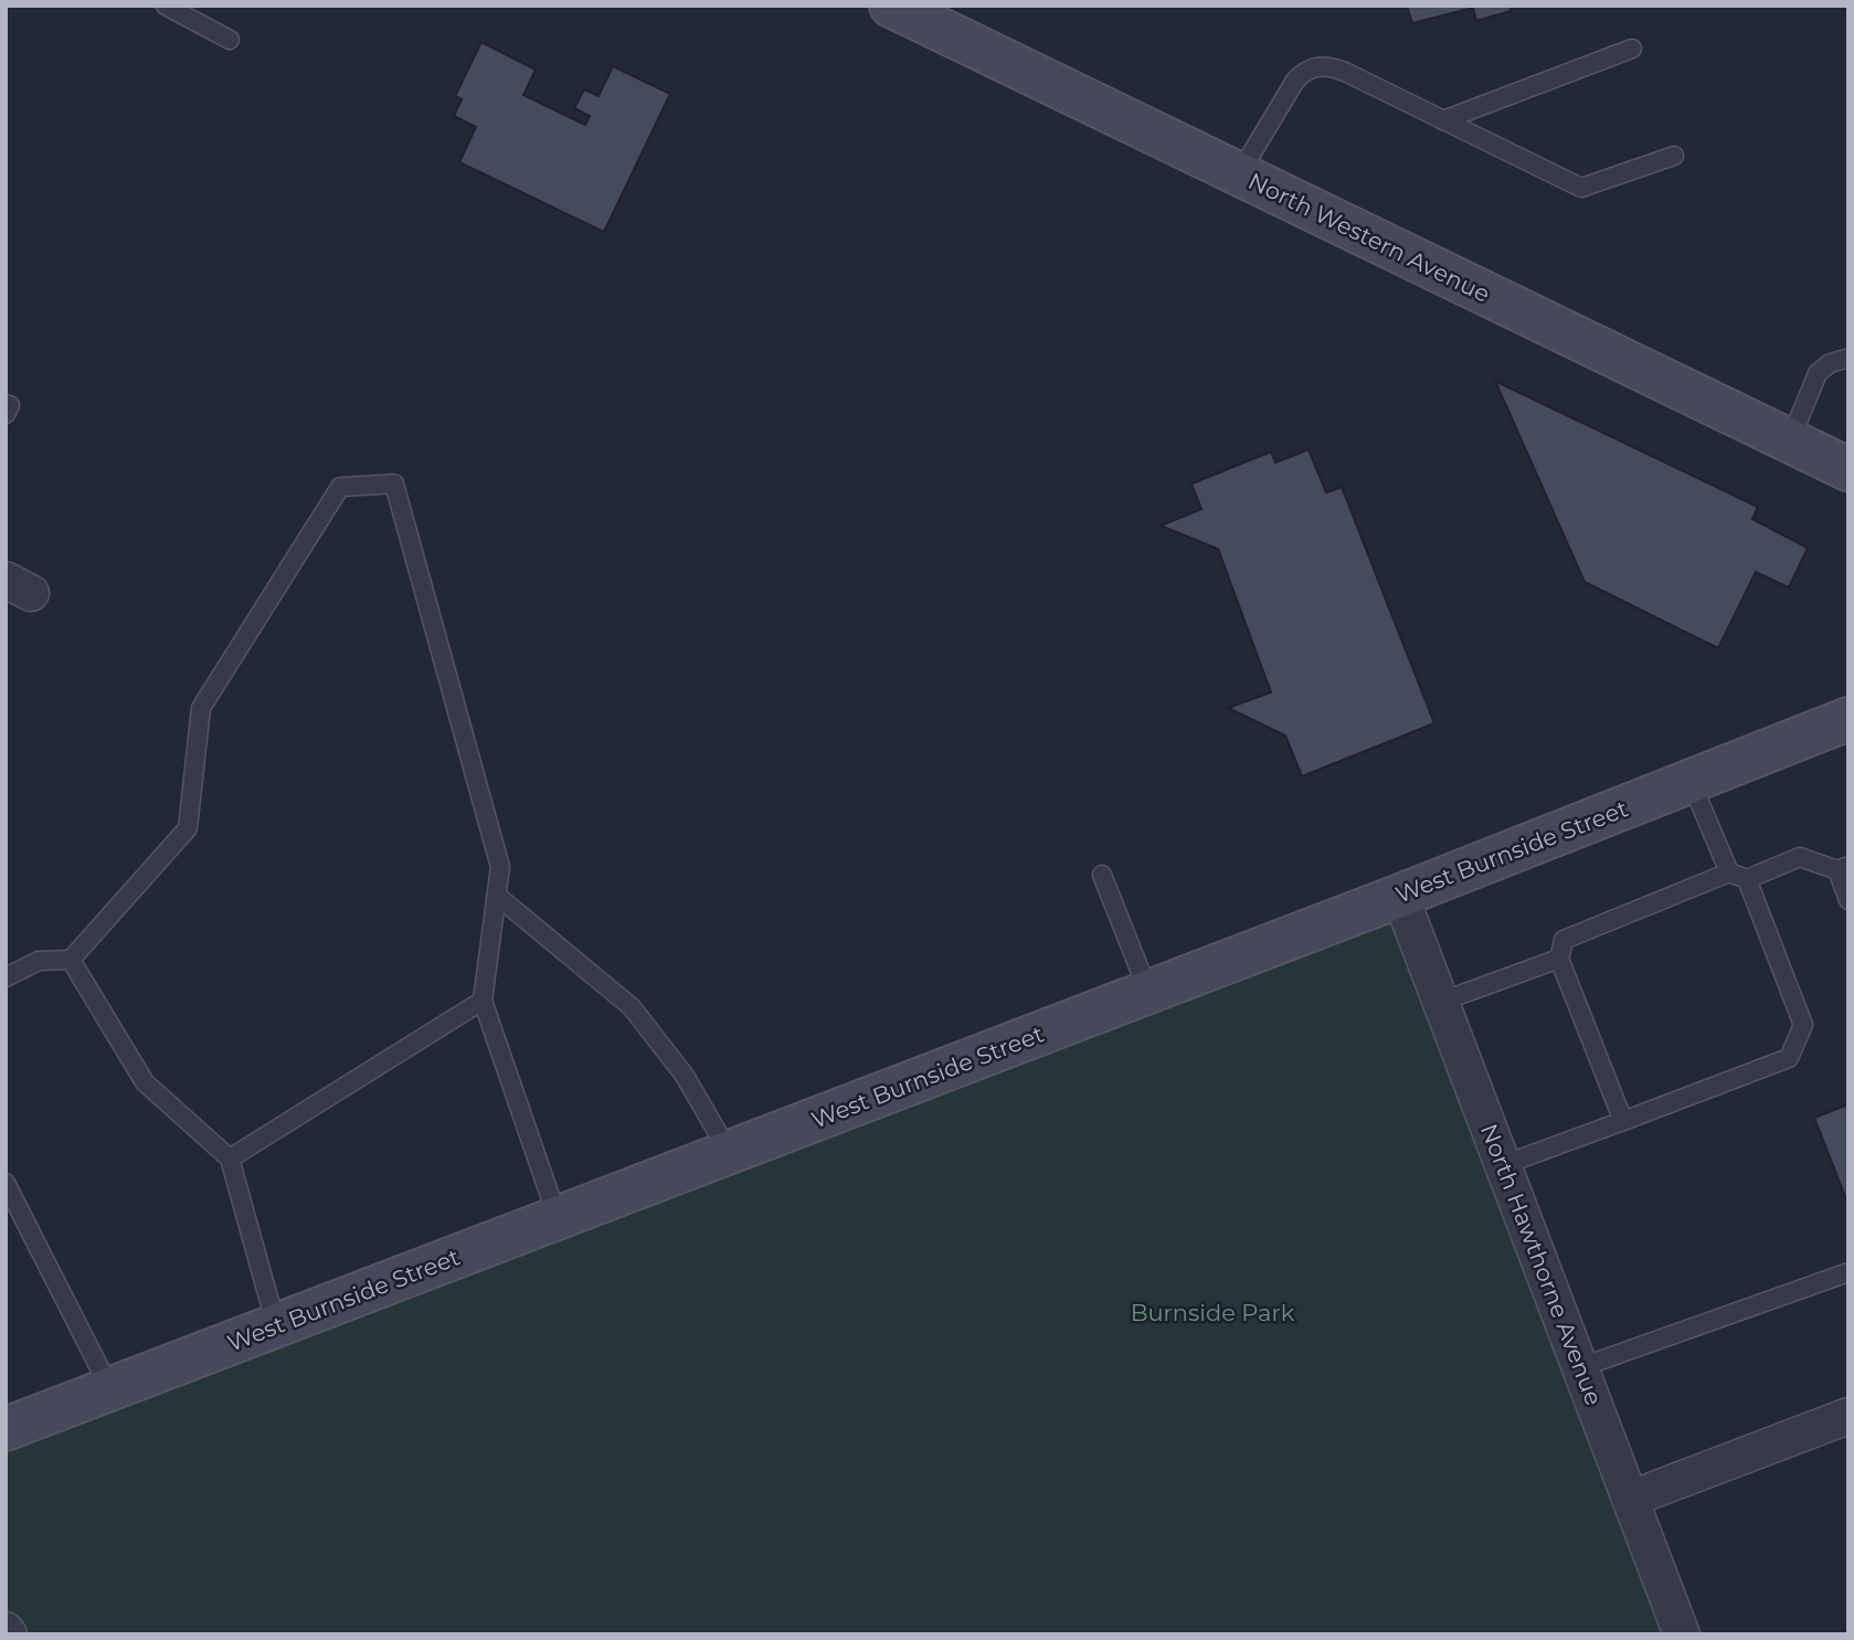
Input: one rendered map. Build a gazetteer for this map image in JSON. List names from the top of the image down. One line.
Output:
{"streets":{"main road":["North Western Avenue","West Burnside Street"],"street":["North Hawthorne Avenue"]},"crossings":[["West Burnside Street","North Hawthorne Avenue"]],"parks":["Burnside Park"]}
